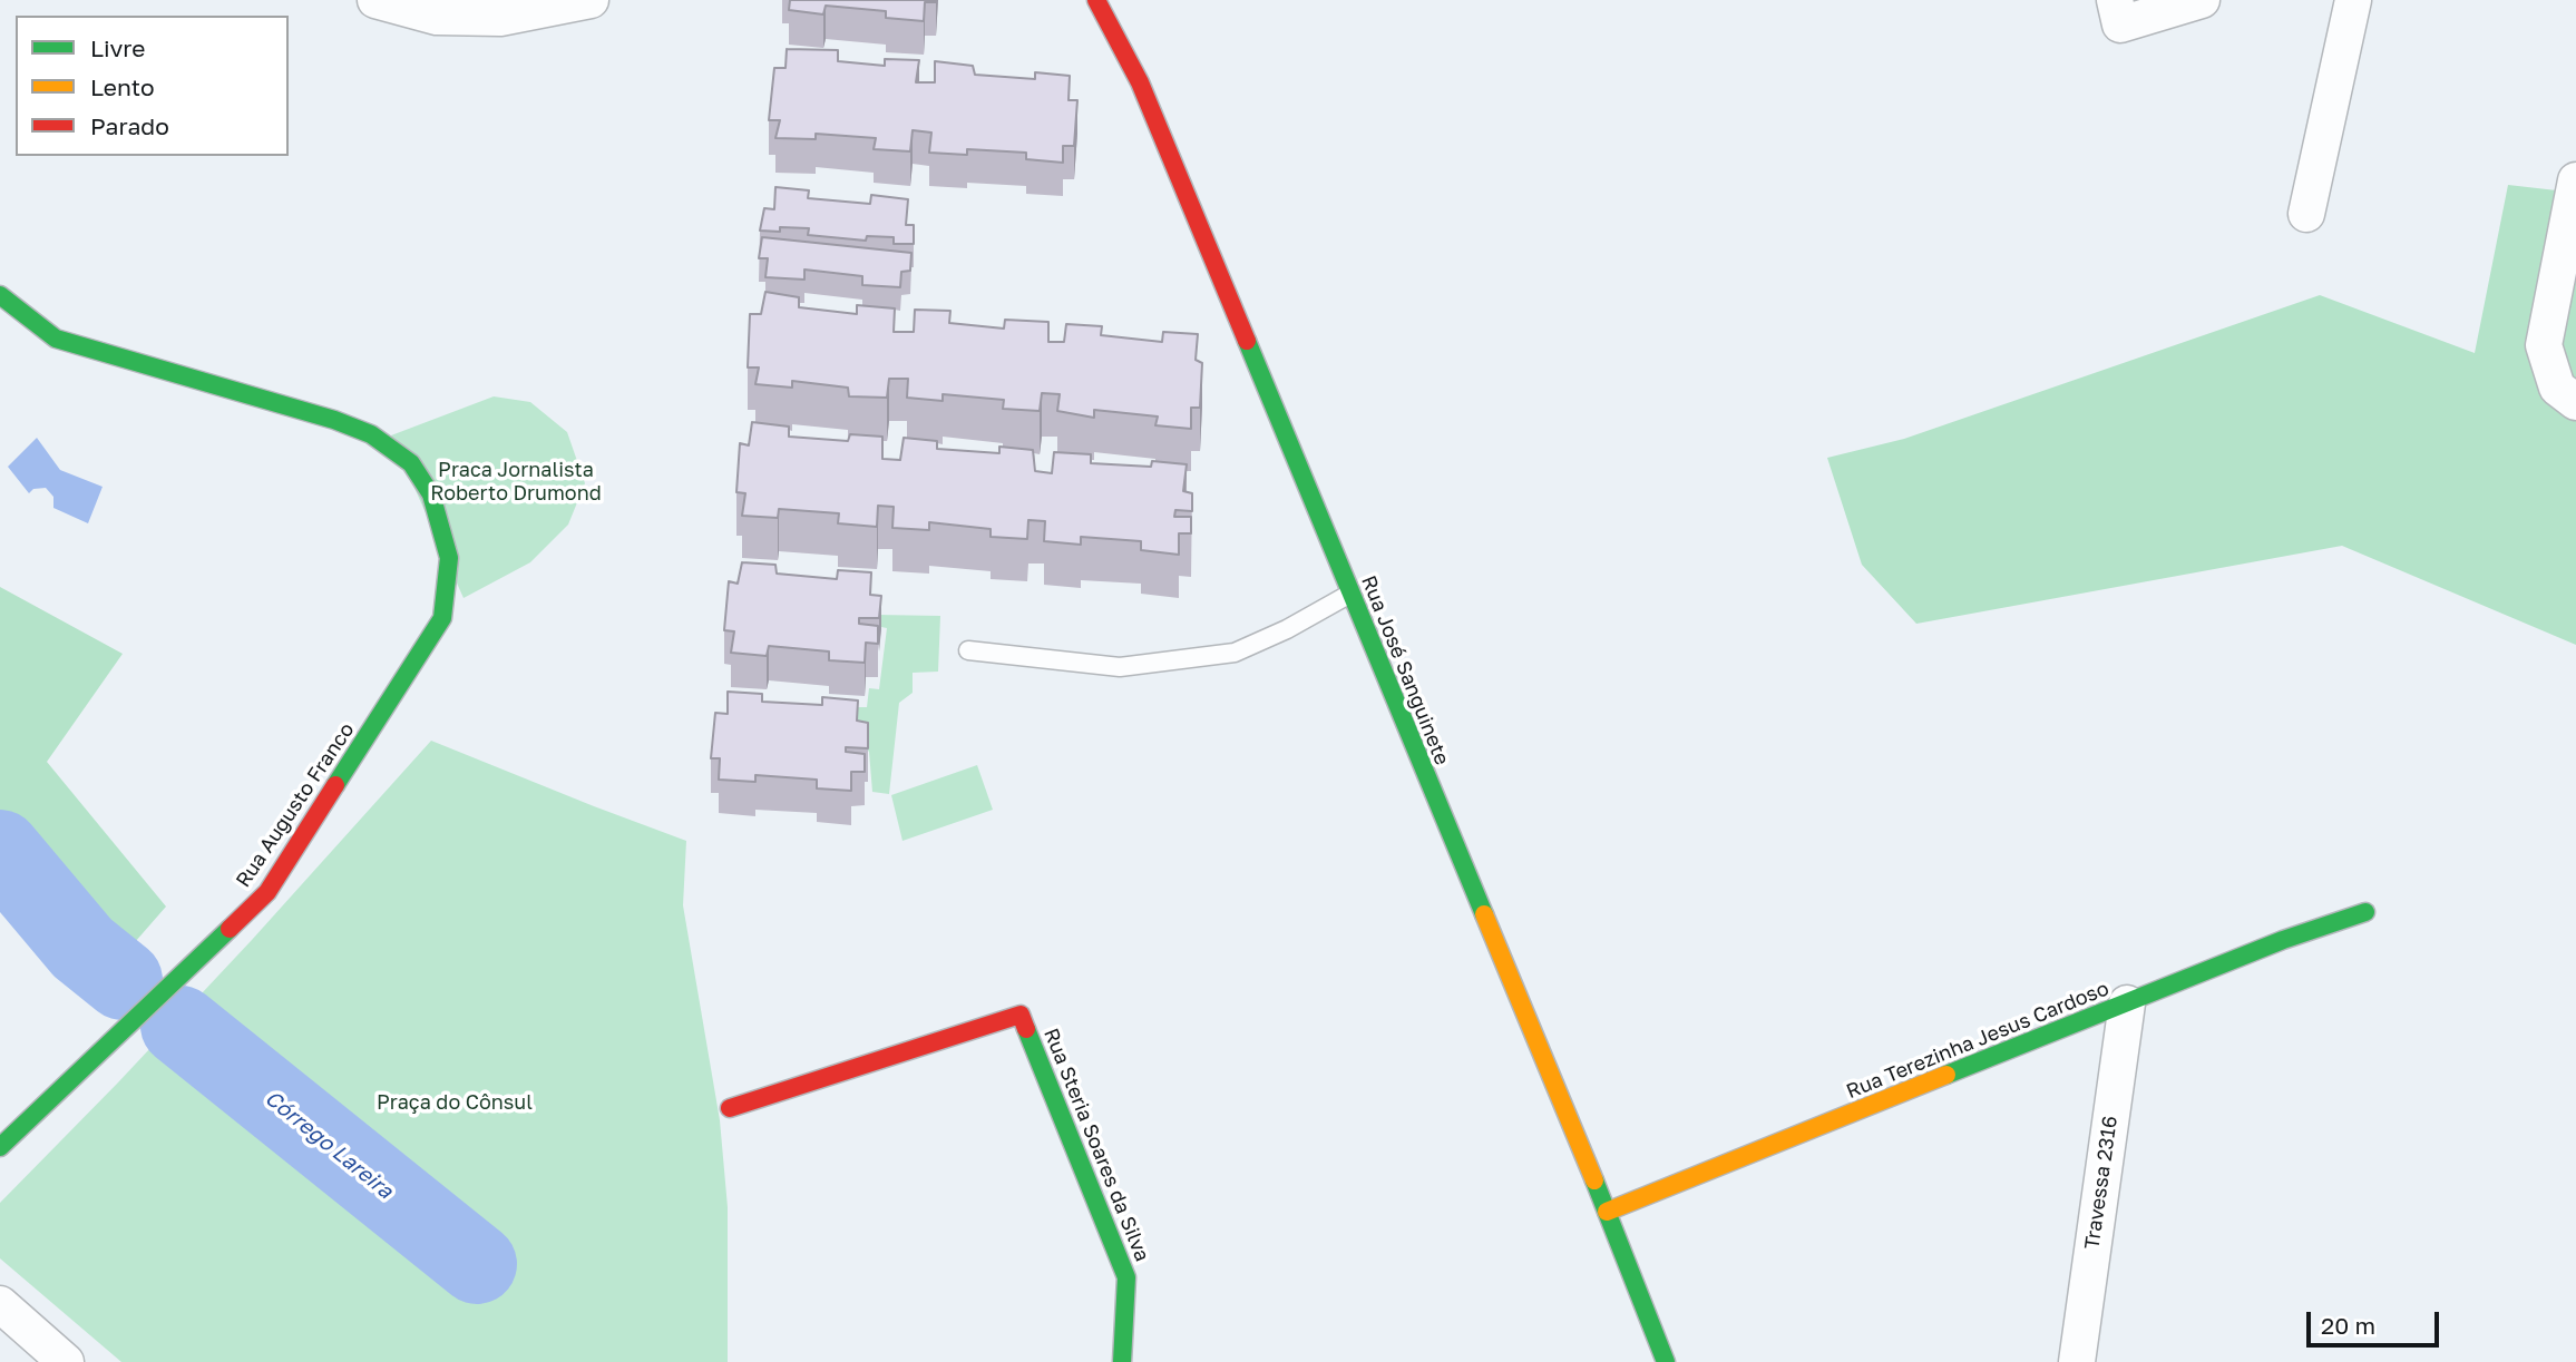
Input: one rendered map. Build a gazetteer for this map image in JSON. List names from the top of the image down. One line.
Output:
{"streets":{"street":["Rua José Sanguinete","Rua Augusto Franco","Rua Terezinha Jesus Cardoso","Rua Steria Soares da Silva","Travessa 2316"]},"crossings":[["Rua José Sanguinete","Rua Terezinha Jesus Cardoso"],["Rua Terezinha Jesus Cardoso","Travessa 2316"]],"water":["Córrego Lareira"],"parks":["Praca Jornalista Roberto Drumond","Praça do Cônsul"],"legend":["Livre","Lento","Parado"],"scale_bar":"20 m"}
